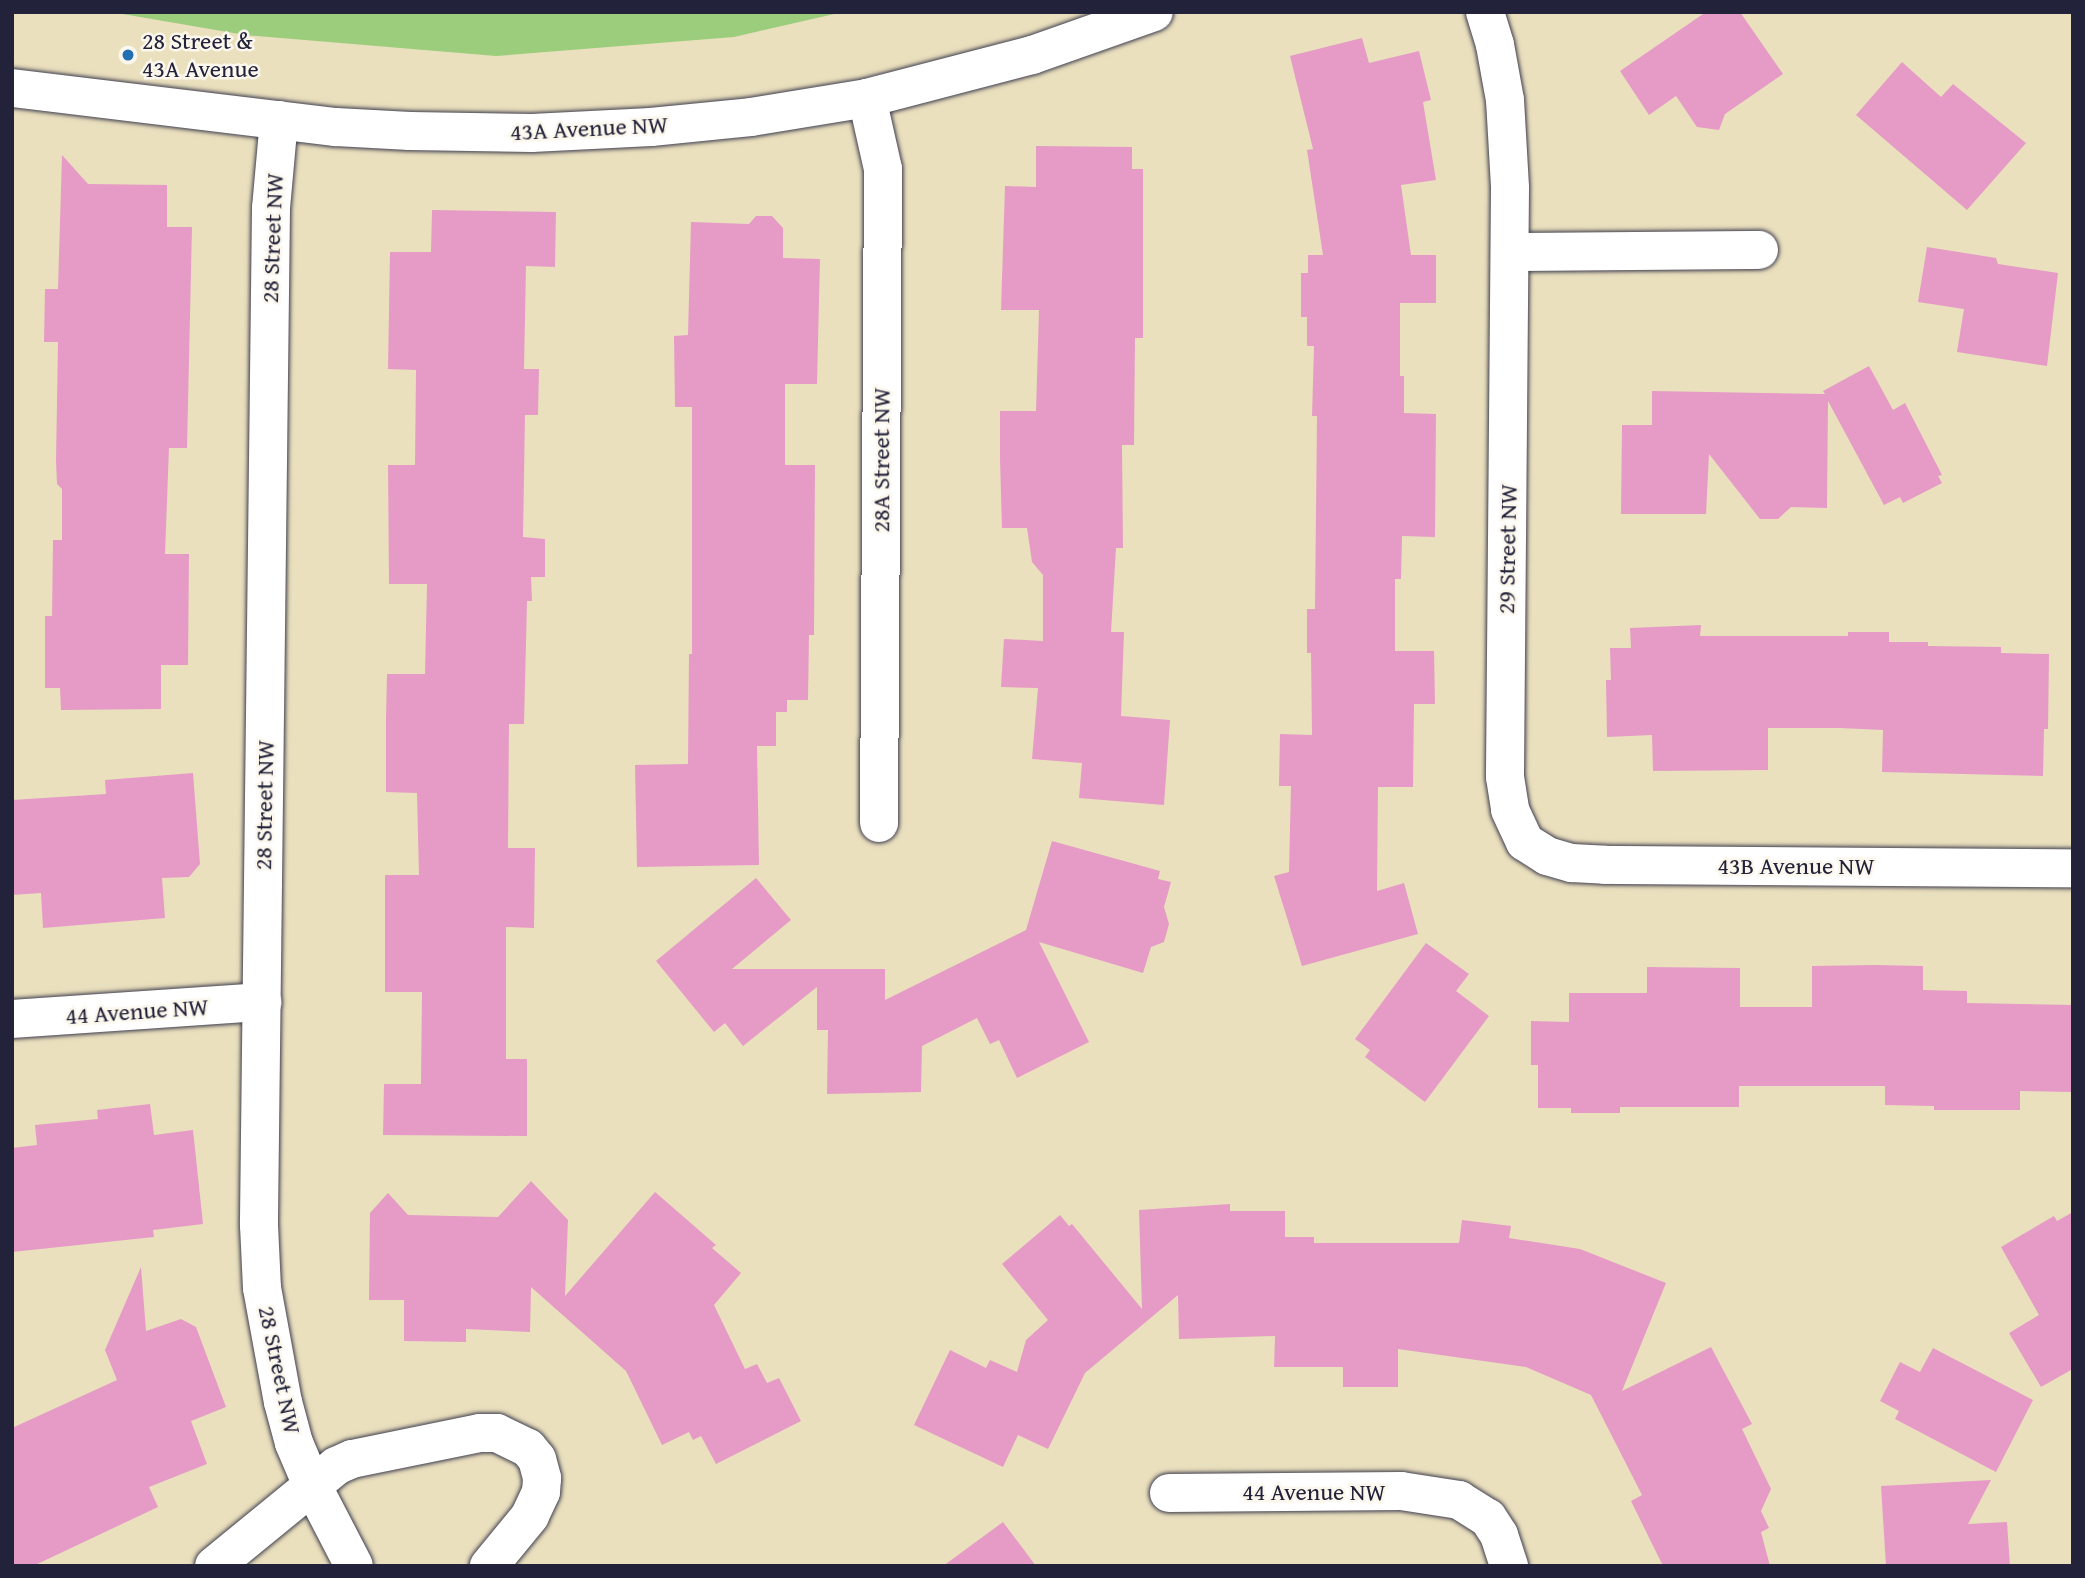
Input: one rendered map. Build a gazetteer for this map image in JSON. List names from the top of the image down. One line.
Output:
{"streets":{"street":["43A Avenue NW","28 Street NW","28A Street NW","29 Street NW","43B Avenue NW","44 Avenue NW"]},"crossings":[["43A Avenue NW","28 Street NW"],["43A Avenue NW","28A Street NW"],["28 Street NW","44 Avenue NW"],["29 Street NW","43B Avenue NW"]],"places":["28 Street & 43A Avenue"]}
